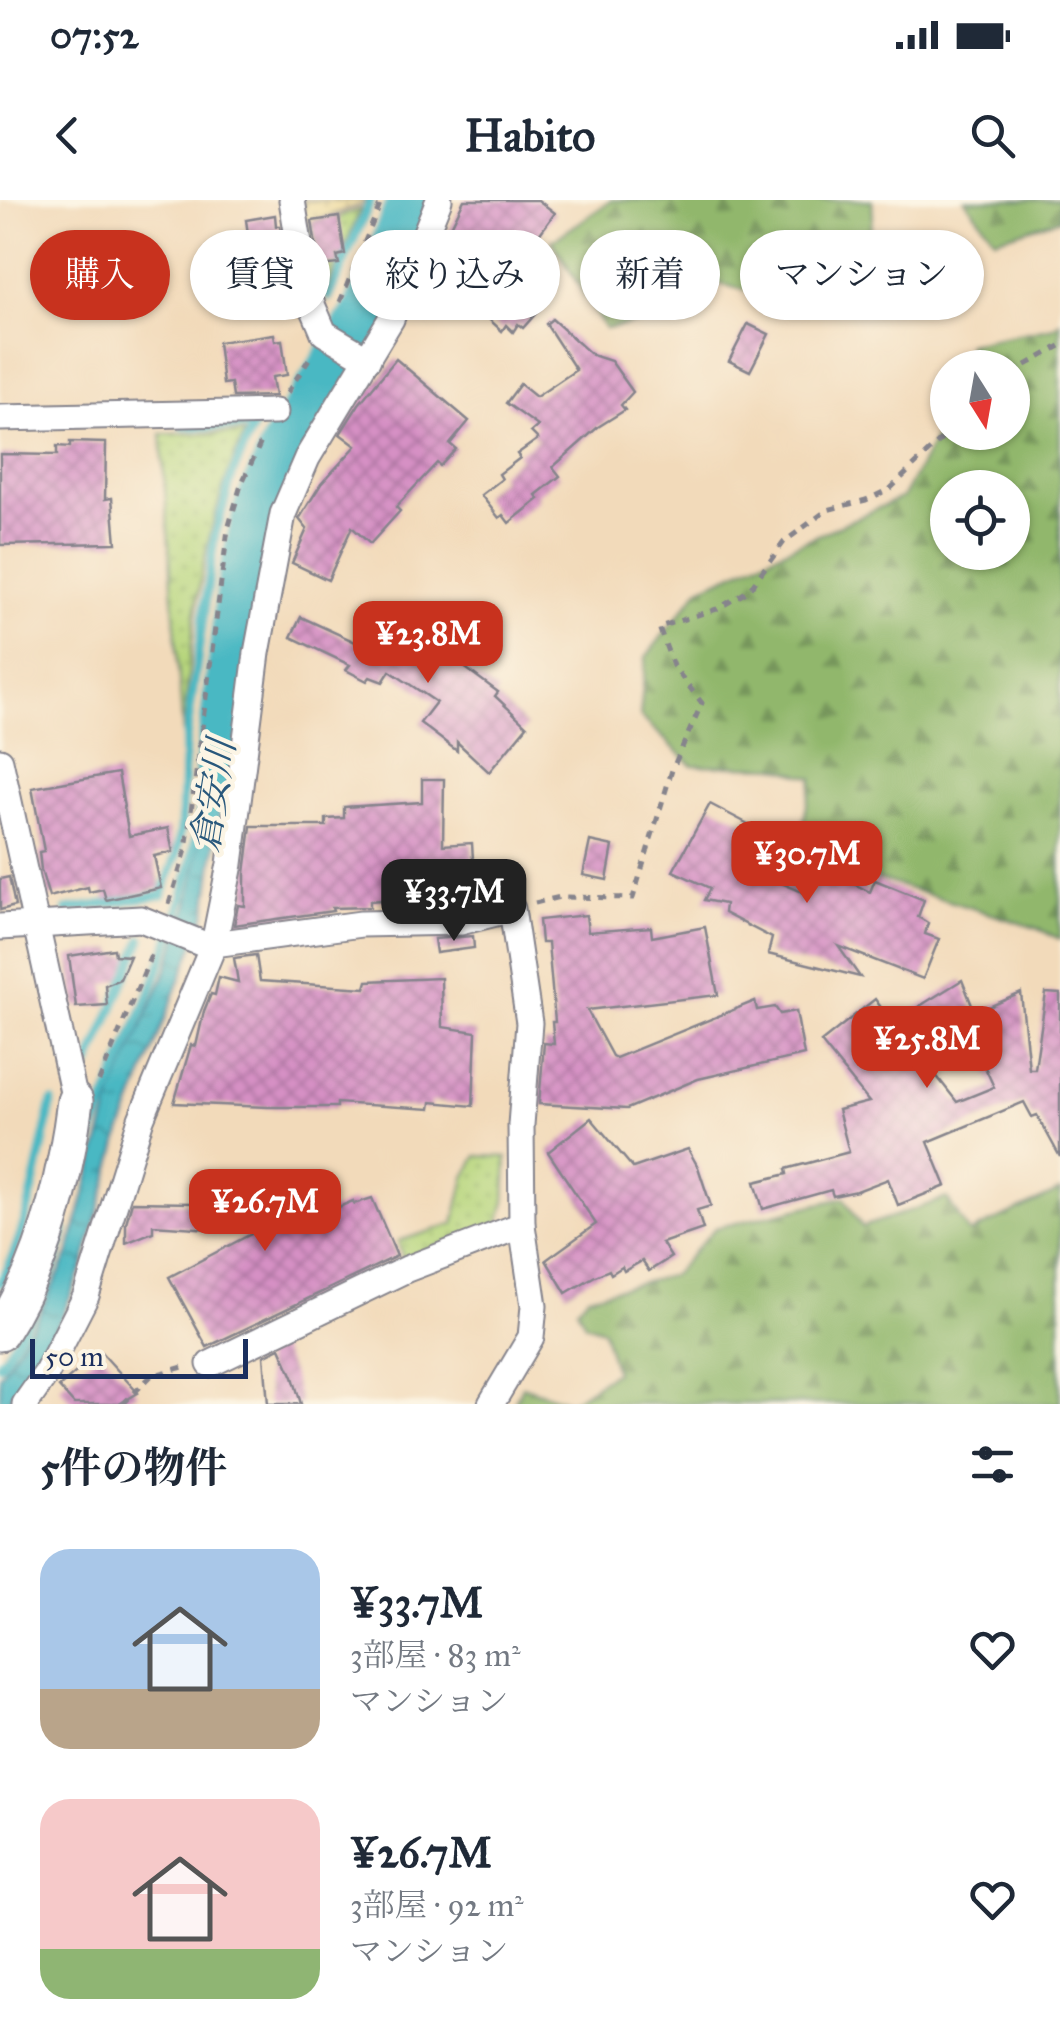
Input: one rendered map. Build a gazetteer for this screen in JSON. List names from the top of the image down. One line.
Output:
{"water":["倉安川"],"scale_bar":"50 m","north":"bottom","page":{"status":"07:52","header":"Habito","chip":["購入","賃貸","絞り込み","新着","マンション"],"price":["¥23.8M","¥30.7M","¥33.7M","¥25.8M","¥26.7M"],"scale":"50 m","heading":"5件の物件","list":[{"name":"¥33.7M","note":"3部屋 · 83 m² · マンション"},{"name":"¥26.7M","note":"3部屋 · 92 m² · マンション"}]}}
